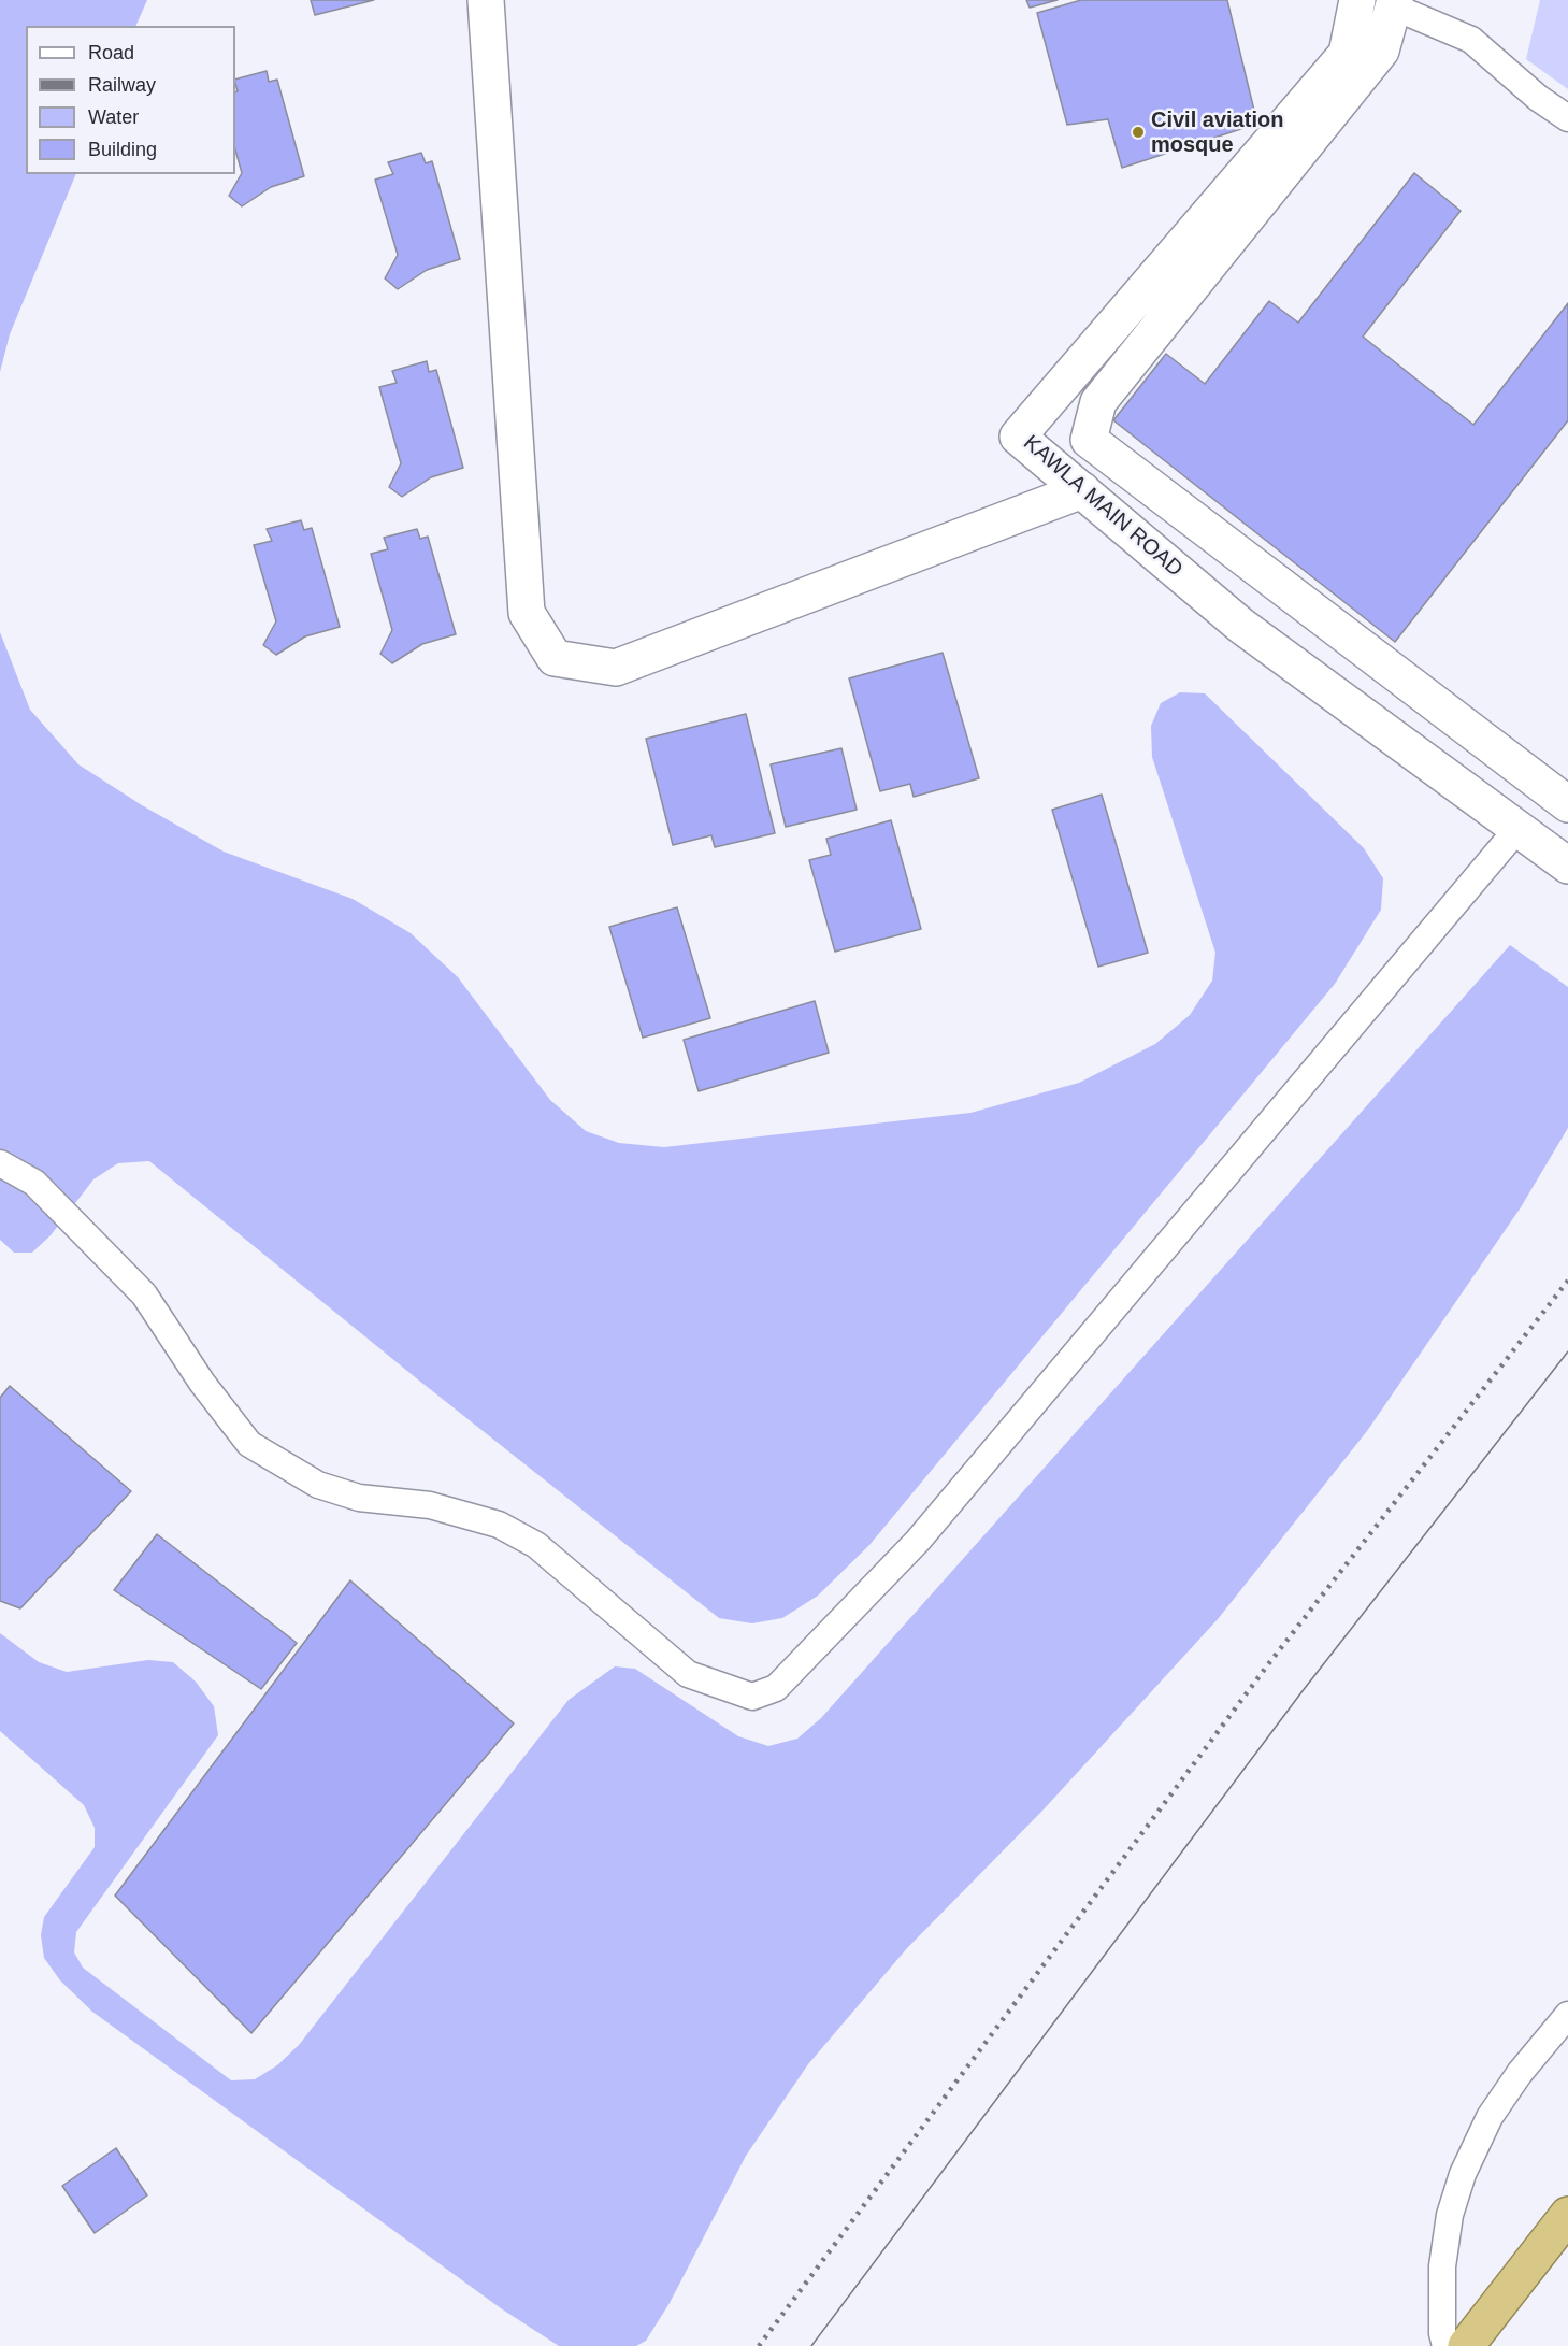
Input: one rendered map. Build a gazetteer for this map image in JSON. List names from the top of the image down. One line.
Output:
{"streets":{"street":["KAWLA MAIN ROAD"]},"places":["Civil aviation mosque"],"legend":["Road","Railway","Water","Building"]}
